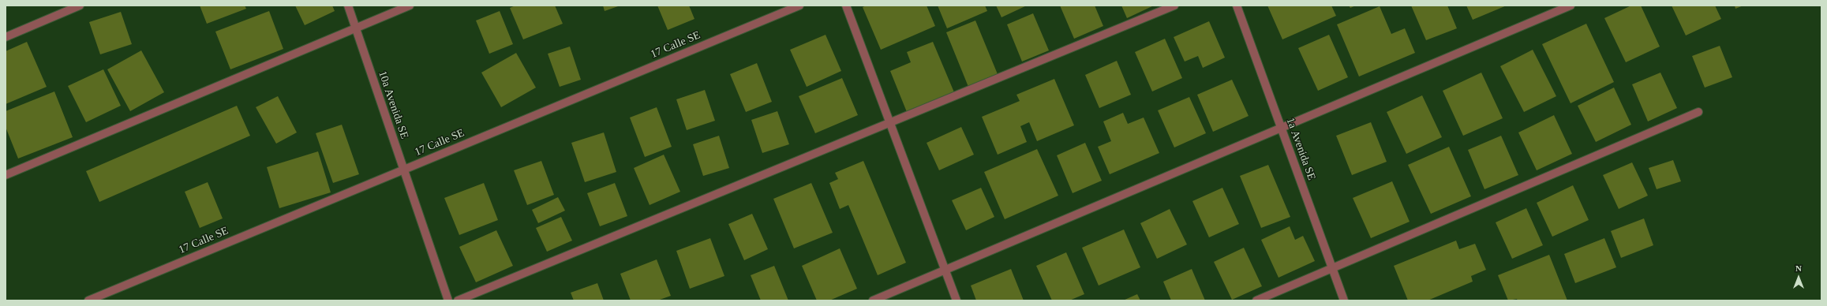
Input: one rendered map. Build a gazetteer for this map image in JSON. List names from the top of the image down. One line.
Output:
{"streets":{"street":["17 Calle SE","10a Avenida SE","1a Avenida SE"]},"crossings":[["17 Calle SE","10a Avenida SE"]],"north":"top"}
